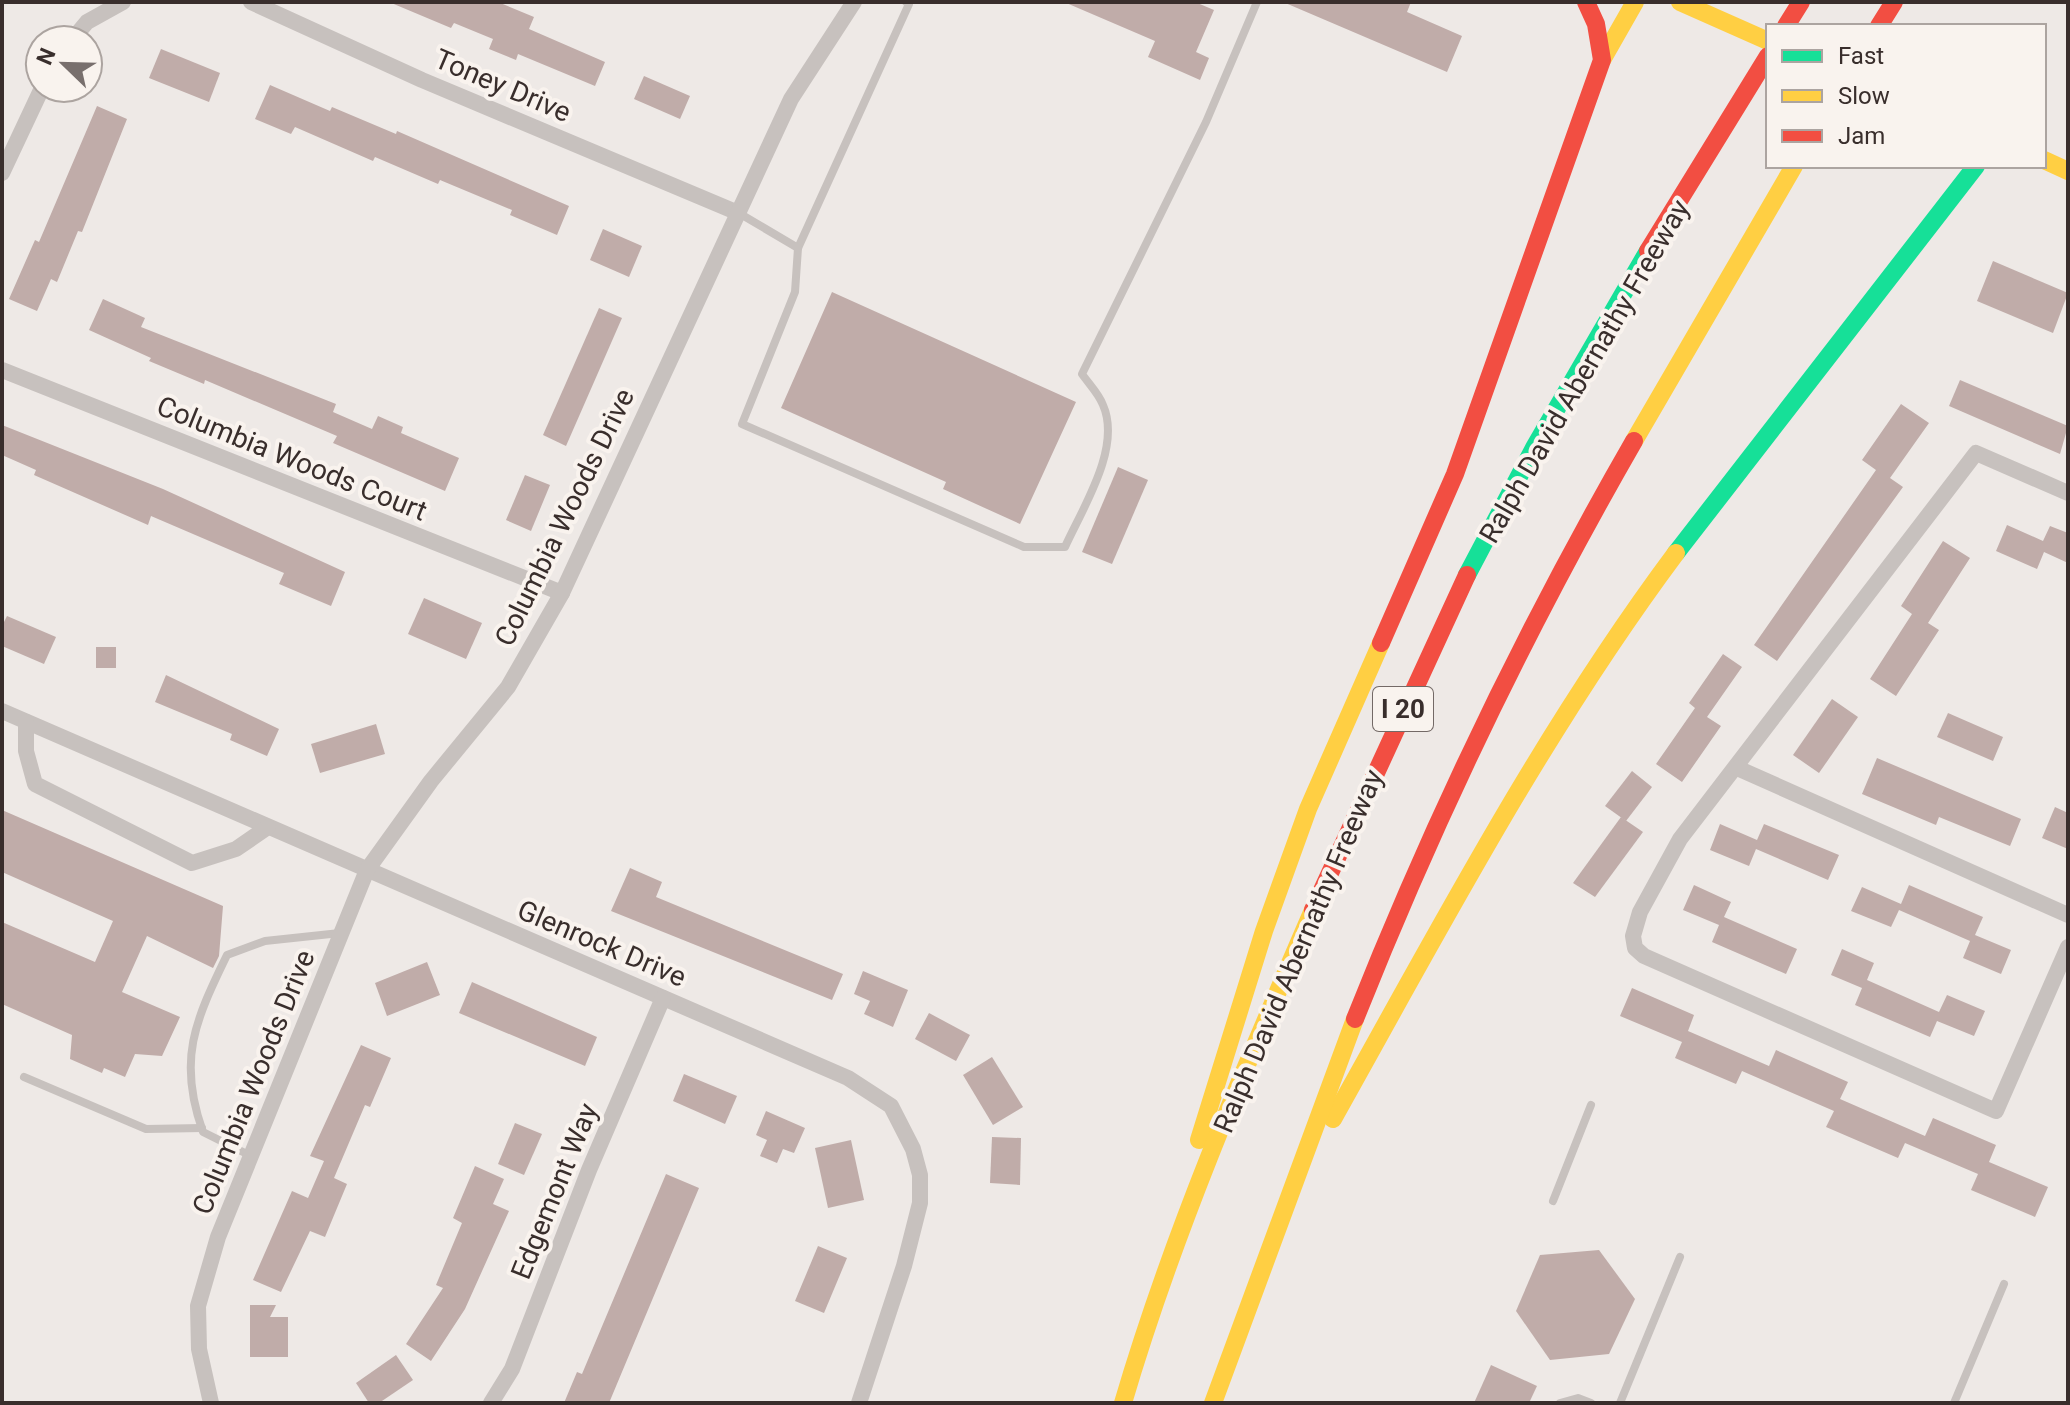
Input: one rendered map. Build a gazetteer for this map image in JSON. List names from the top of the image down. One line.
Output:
{"streets":{"main road":["Ralph David Abernathy Freeway","I 20"],"street":["Toney Drive","Columbia Woods Court","Columbia Woods Drive","Glenrock Drive","Edgemont Way"]},"crossings":[["Toney Drive","Columbia Woods Drive"],["Columbia Woods Court","Columbia Woods Drive"],["Columbia Woods Drive","Glenrock Drive"],["Glenrock Drive","Edgemont Way"]],"legend":["Fast","Slow","Jam"],"north":"top left"}
